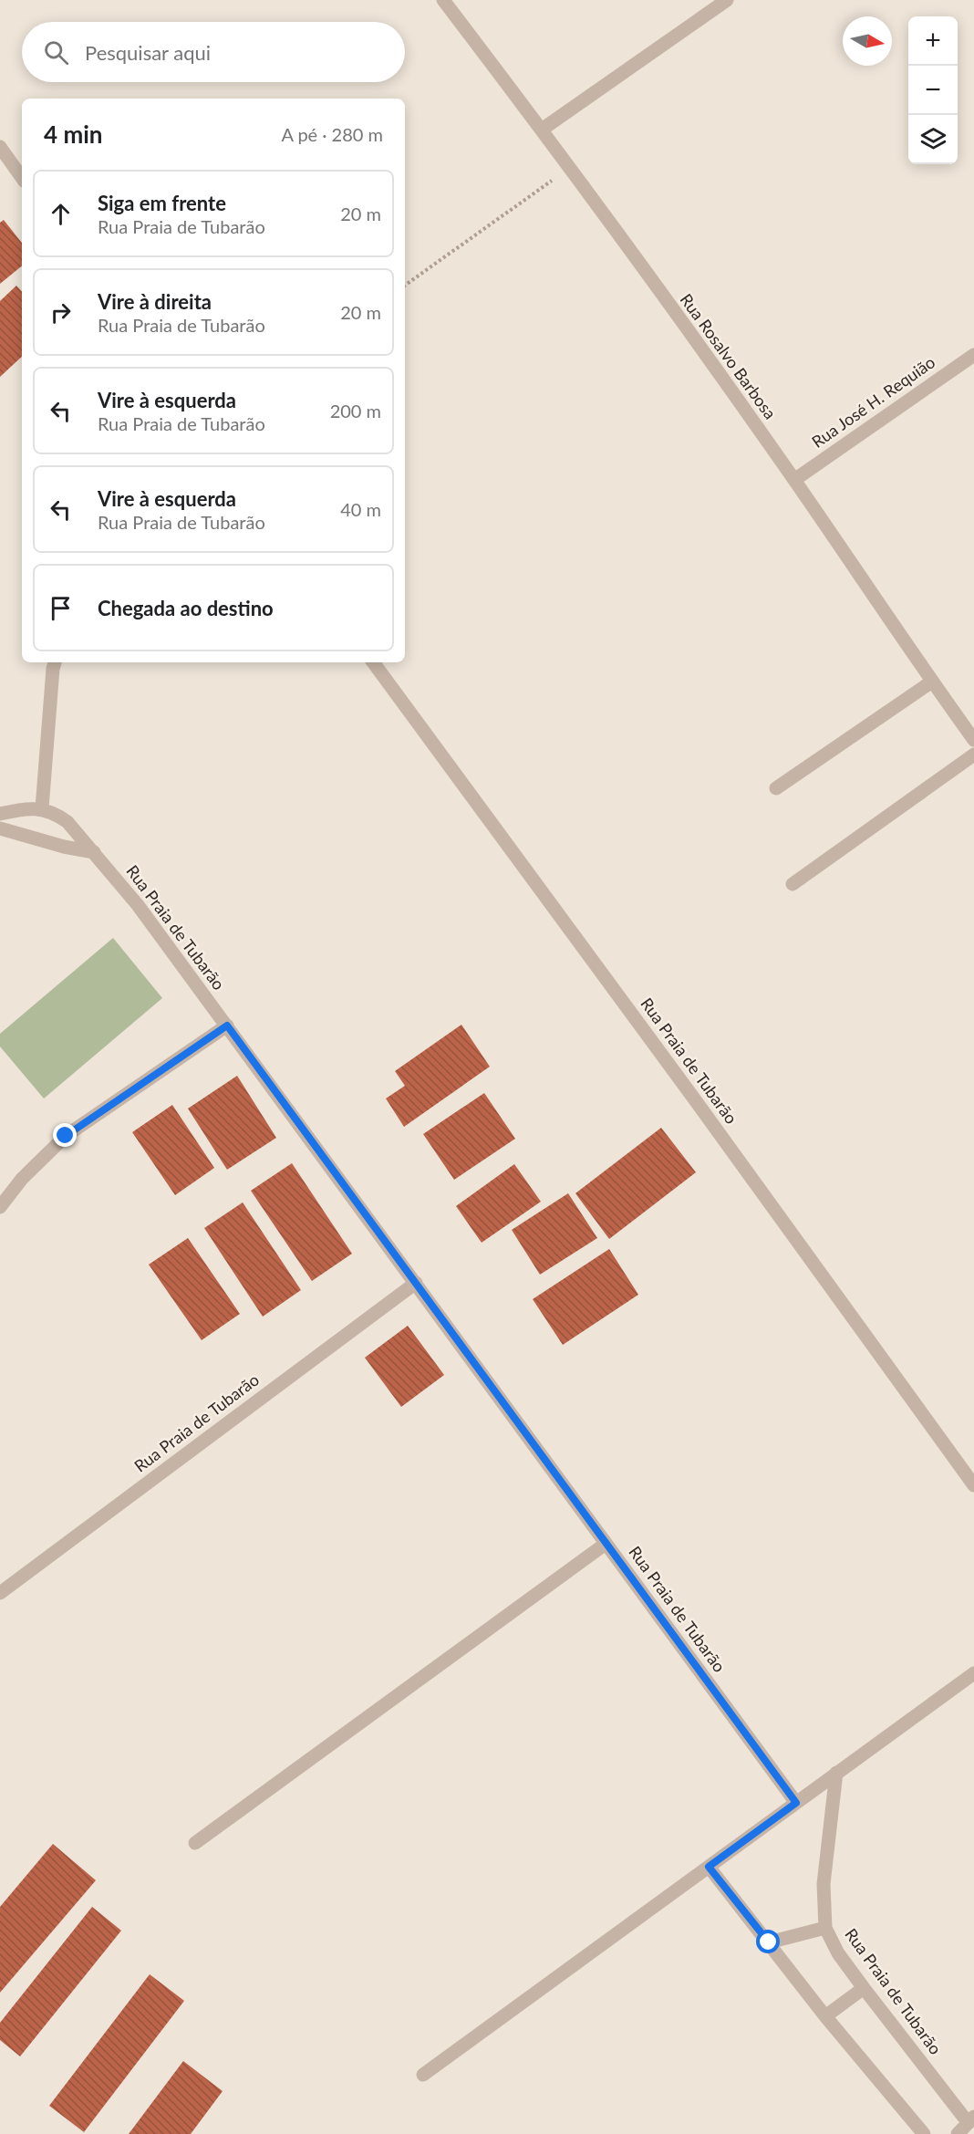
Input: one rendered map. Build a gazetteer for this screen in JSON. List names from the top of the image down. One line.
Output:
{"streets":{"street":["Rua Rosalvo Barbosa","Rua José H. Requião","Rua Praia de Tubarão"]},"crossings":[["Rua Rosalvo Barbosa","Rua José H. Requião"]],"north":"right","page":{"map_buttons":["+","−"],"search":"Pesquisar aqui","heading":["4 min","A pé · 280 m"],"list":[["Siga em frente","Rua Praia de Tubarão","20 m"],["Vire à direita","Rua Praia de Tubarão","20 m"],["Vire à esquerda","Rua Praia de Tubarão","200 m"],["Vire à esquerda","Rua Praia de Tubarão","40 m"],"Chegada ao destino"]}}
